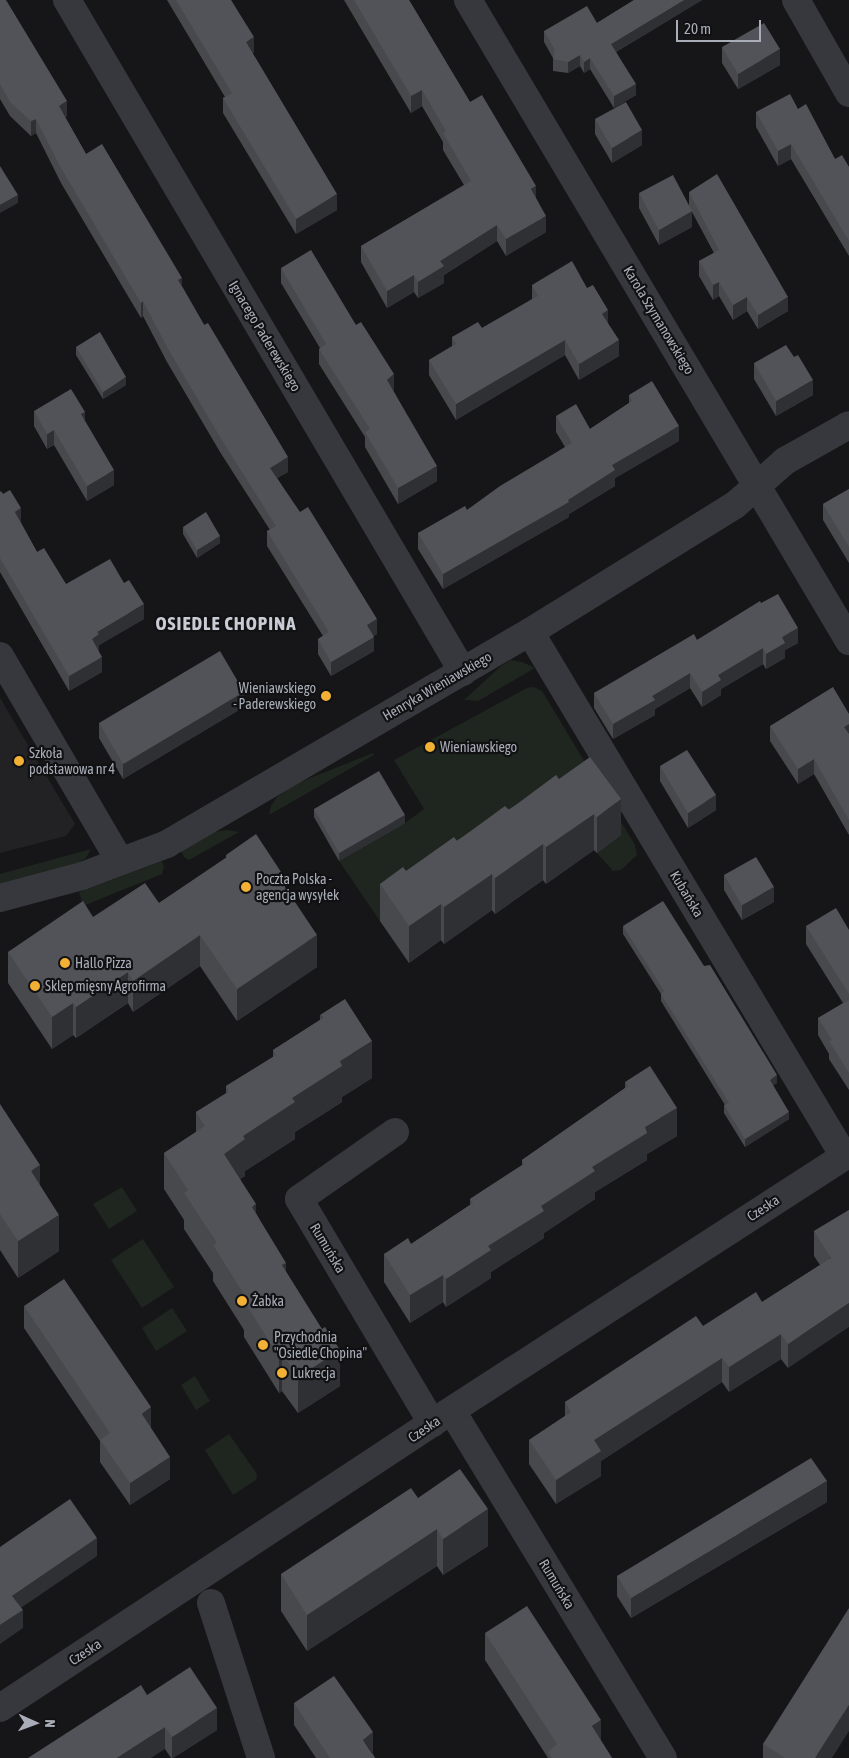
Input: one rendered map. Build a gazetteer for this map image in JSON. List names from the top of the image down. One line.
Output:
{"streets":{"street":["Karola Szymanowskiego","Ignacego Paderewskiego","Henryka Wieniawskiego","Kubańska","Czeska","Rumuńska"]},"crossings":[["Karola Szymanowskiego","Henryka Wieniawskiego"],["Ignacego Paderewskiego","Henryka Wieniawskiego"],["Henryka Wieniawskiego","Kubańska"],["Kubańska","Czeska"],["Czeska","Rumuńska"]],"districts":["OSIEDLE CHOPINA"],"places":["Wieniawskiego - Paderewskiego","Wieniawskiego","Szkoła podstawowa nr 4","Poczta Polska - agencja wysyłek","Hallo Pizza","Sklep mięsny Agrofirma","Żabka","Przychodnia \"Osiedle Chopina\"","Lukrecja"],"scale_bar":"20 m","north":"right"}
